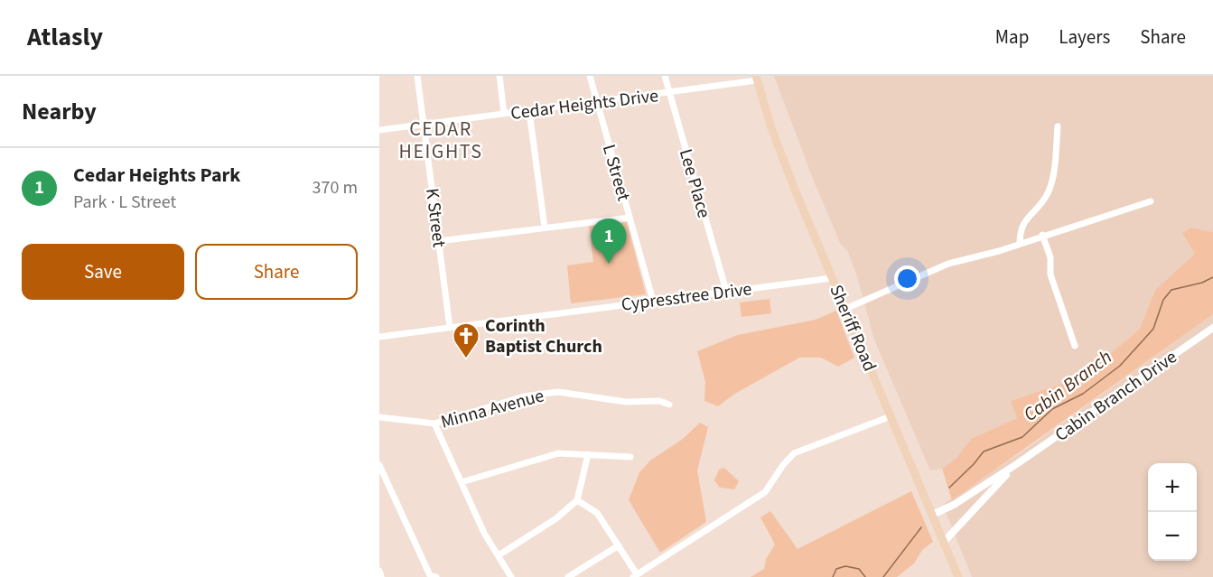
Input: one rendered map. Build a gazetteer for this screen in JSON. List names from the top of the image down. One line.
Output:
{"streets":{"main road":["Sheriff Road"],"street":["Cedar Heights Drive","L Street","Lee Place","K Street","Cypresstree Drive","Cabin Branch Drive","Minna Avenue"]},"crossings":[["Cedar Heights Drive","L Street"],["Cedar Heights Drive","Lee Place"],["Cedar Heights Drive","K Street"],["Cedar Heights Drive","Sheriff Road"],["L Street","Cypresstree Drive"],["Lee Place","Cypresstree Drive"],["K Street","Cypresstree Drive"],["Cypresstree Drive","Sheriff Road"],["Sheriff Road","Cabin Branch Drive"]],"districts":["CEDAR HEIGHTS"],"water":["Cabin Branch"],"places":{"church":["Corinth Baptist Church"]},"page":{"header":"Atlasly","nav":["Map","Layers","Share"],"heading":"Nearby","list":[{"mark":"1","name":"Cedar Heights Park","note":"Park · L Street","value":"370 m"}],"pins":"1","buttons":["Save","Share"],"map_buttons":["+","−"]}}
